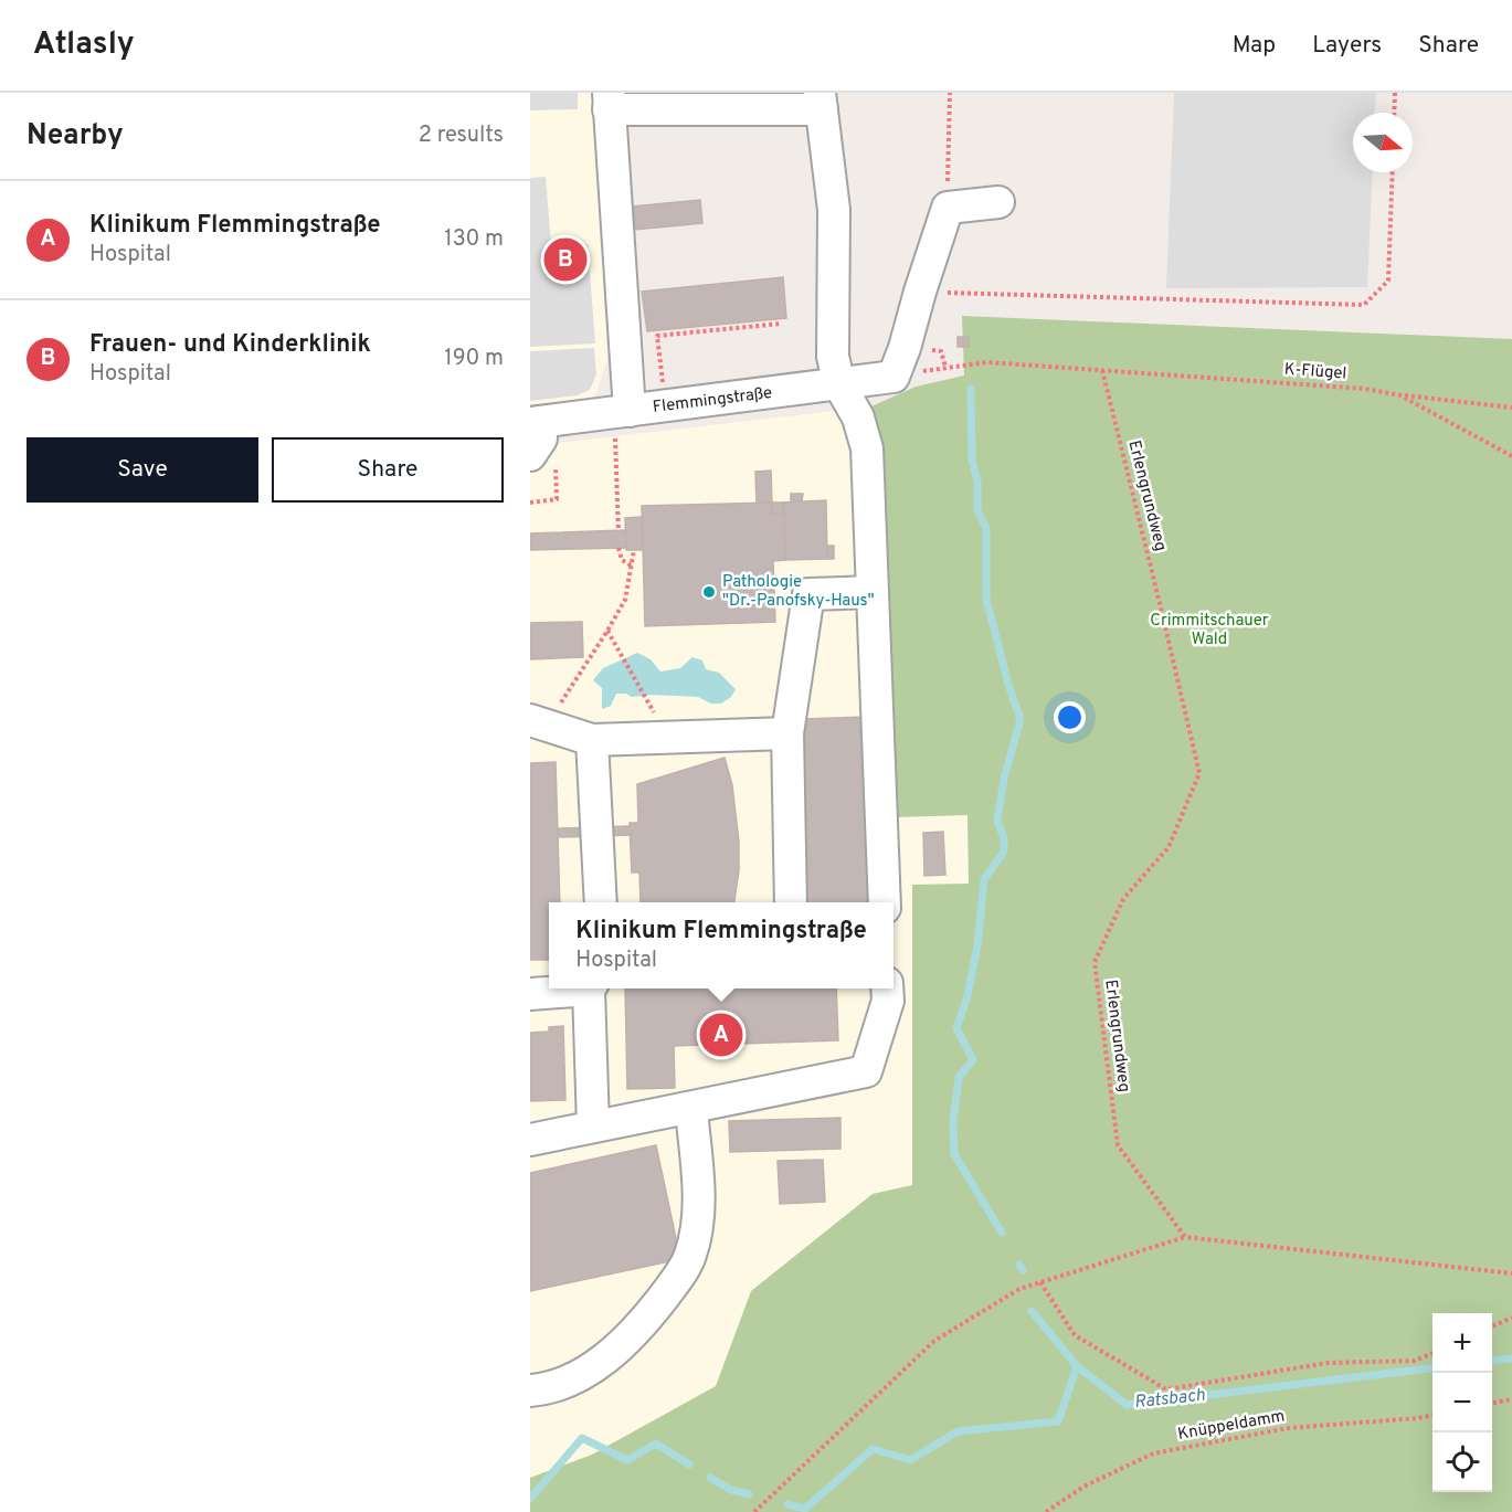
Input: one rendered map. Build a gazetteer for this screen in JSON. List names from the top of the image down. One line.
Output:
{"streets":{"lane":["Flemmingstraße"],"path":["K-Flügel","Erlengrundweg","Knüppeldamm"]},"crossings":[["K-Flügel","Flemmingstraße"],["K-Flügel","Erlengrundweg"]],"water":["Ratsbach"],"parks":["Crimmitschauer Wald"],"places":["Pathologie \"Dr.-Panofsky-Haus\""],"north":"right","page":{"header":"Atlasly","nav":["Map","Layers","Share"],"heading":["Nearby","2 results"],"list":[{"mark":"A","name":"Klinikum Flemmingstraße","note":"Hospital","value":"130 m"},{"mark":"B","name":"Frauen- und Kinderklinik","note":"Hospital","value":"190 m"}],"pins":["B","A"],"buttons":["Save","Share"],"popup":["Klinikum Flemmingstraße","Hospital"],"map_buttons":["+","−"]}}
